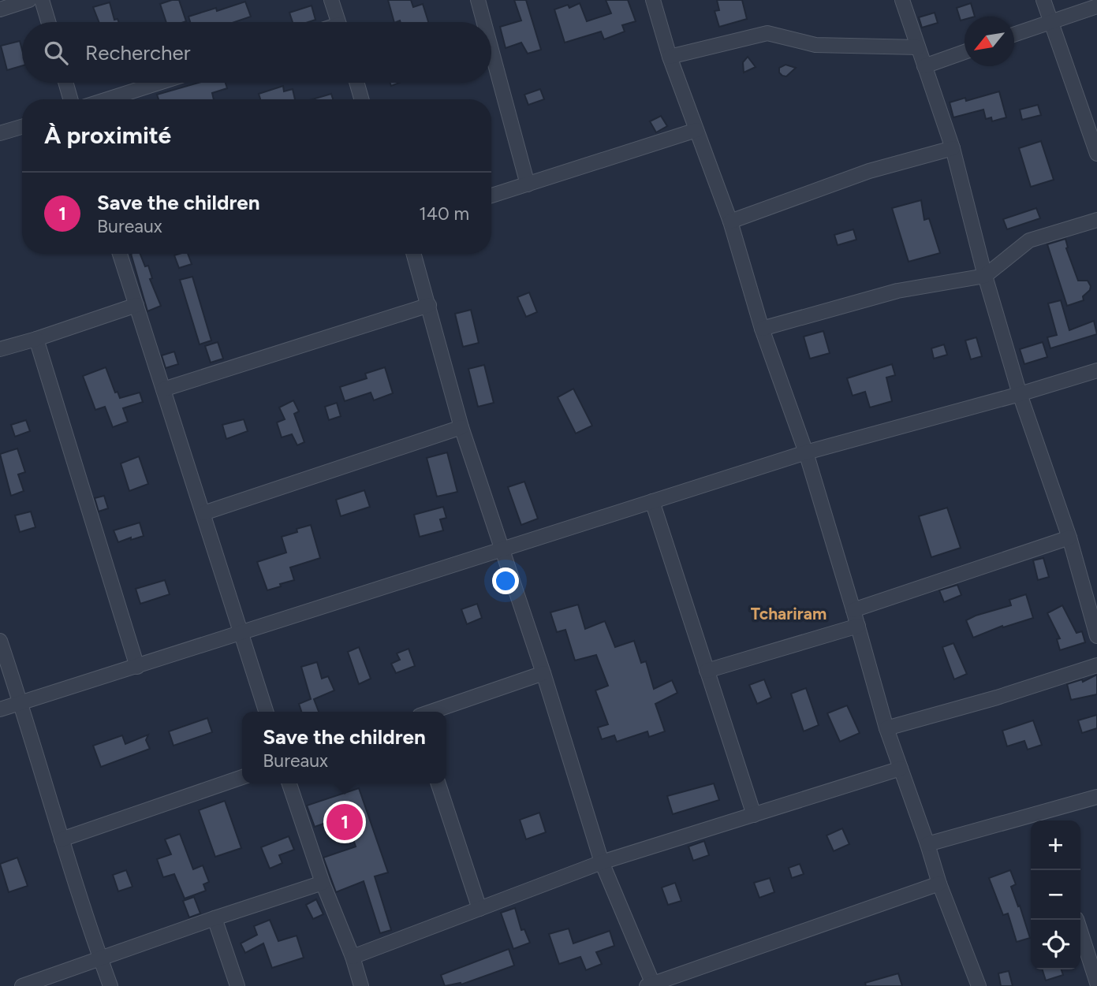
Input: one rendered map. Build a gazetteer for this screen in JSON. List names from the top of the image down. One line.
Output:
{"districts":["Tchariram"],"north":"bottom left","page":{"search":"Rechercher","heading":"À proximité","list":[{"mark":"1","name":"Save the children","note":"Bureaux","value":"140 m"}],"popup":["Save the children","Bureaux"],"pins":"1","map_buttons":["+","−"]}}
